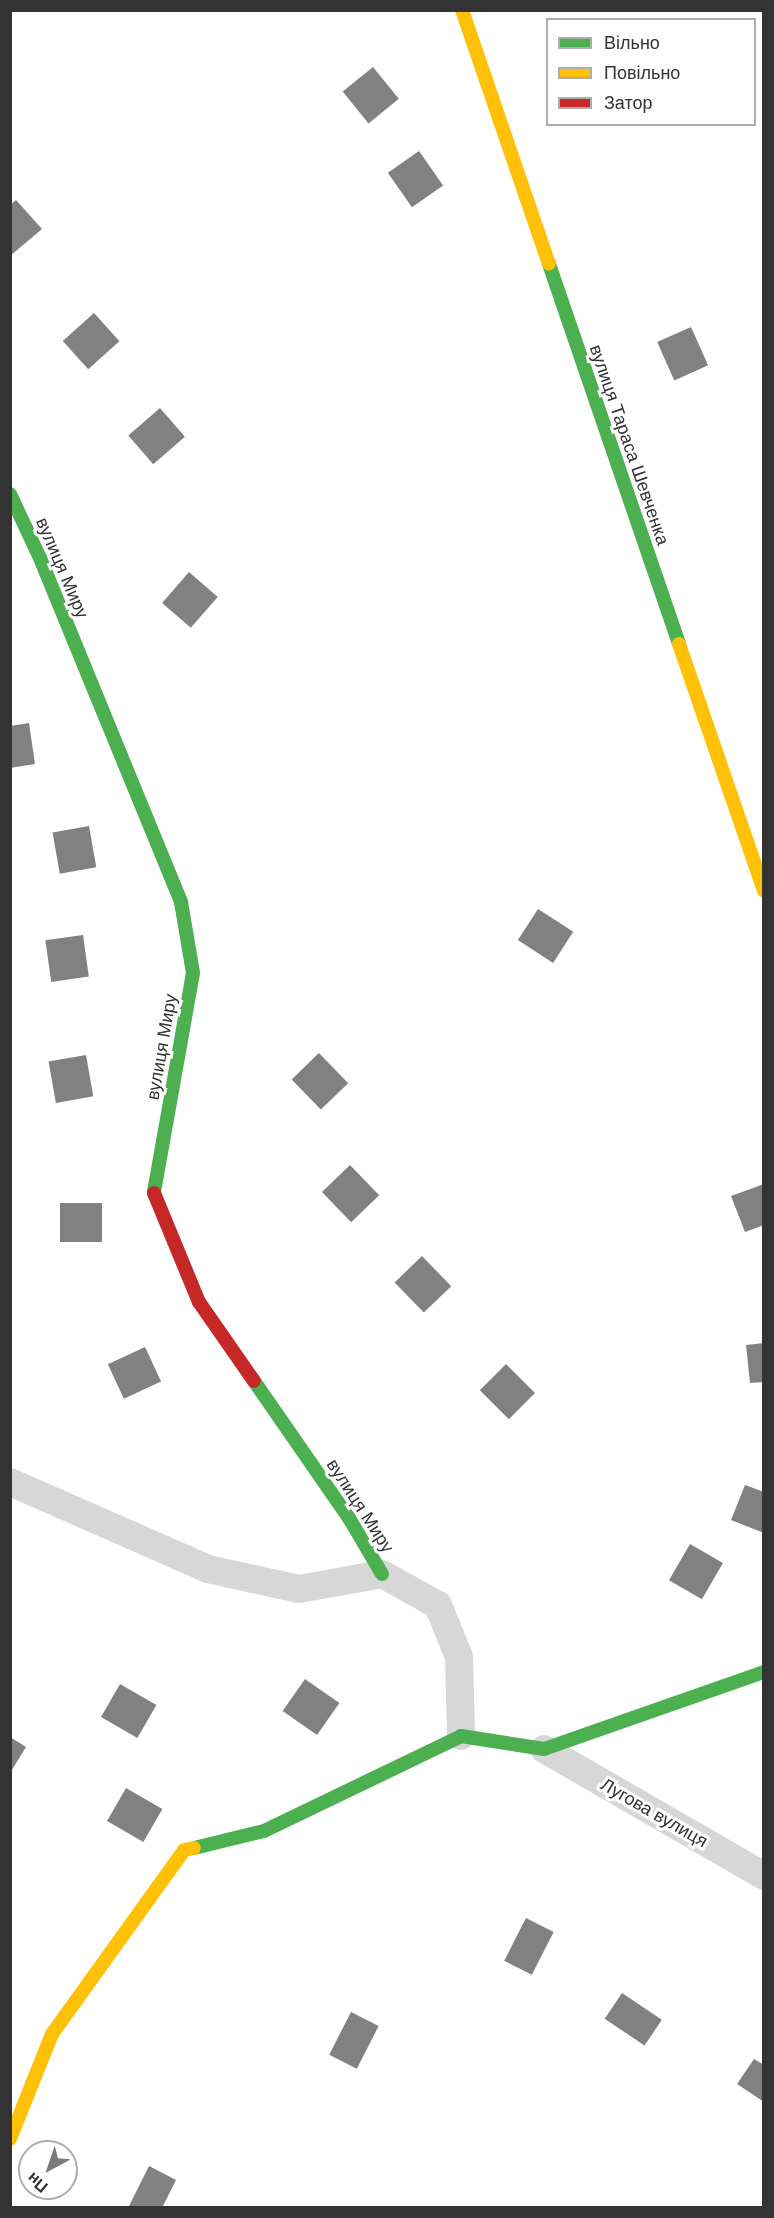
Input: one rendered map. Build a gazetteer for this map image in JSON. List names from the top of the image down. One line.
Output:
{"streets":{"street":["вулиця Тараса Шевченка","вулиця Миру","Лугова вулиця"]},"legend":["Вільно","Повільно","Затор"],"north":"bottom left"}
